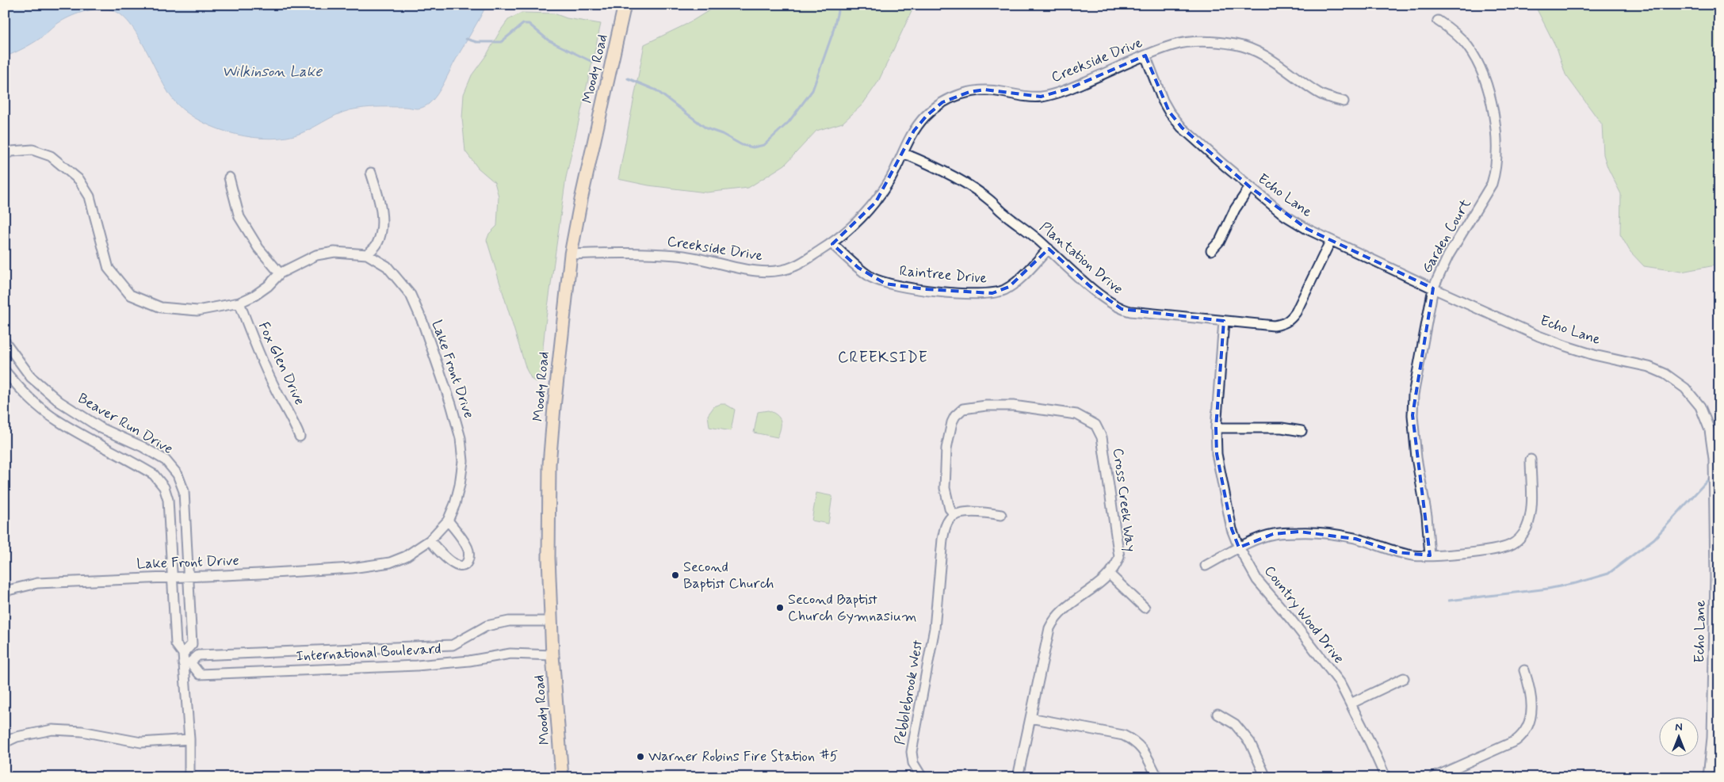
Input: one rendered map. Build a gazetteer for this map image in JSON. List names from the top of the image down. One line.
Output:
{"streets":{"main road":["Moody Road"],"street":["Creekside Drive","Echo Lane","Garden Court","Plantation Drive","Raintree Drive","Fox Glen Drive","Lake Front Drive","Beaver Run Drive","Cross Creek Way","Country Wood Drive","International Boulevard","Pebblebrook West"]},"crossings":[["Creekside Drive","Moody Road"],["Creekside Drive","Echo Lane"],["Creekside Drive","Plantation Drive"],["Creekside Drive","Raintree Drive"],["Moody Road","International Boulevard"],["Echo Lane","Garden Court"],["Echo Lane","Plantation Drive"],["Plantation Drive","Raintree Drive"],["Plantation Drive","Country Wood Drive"],["Fox Glen Drive","Lake Front Drive"],["Lake Front Drive","Beaver Run Drive"],["Beaver Run Drive","International Boulevard"],["Cross Creek Way","Pebblebrook West"]],"districts":["CREEKSIDE"],"water":["Wilkinson Lake"],"places":["Second Baptist Church","Second Baptist Church Gymnasium","Warner Robins Fire Station #5"],"north":"top"}
